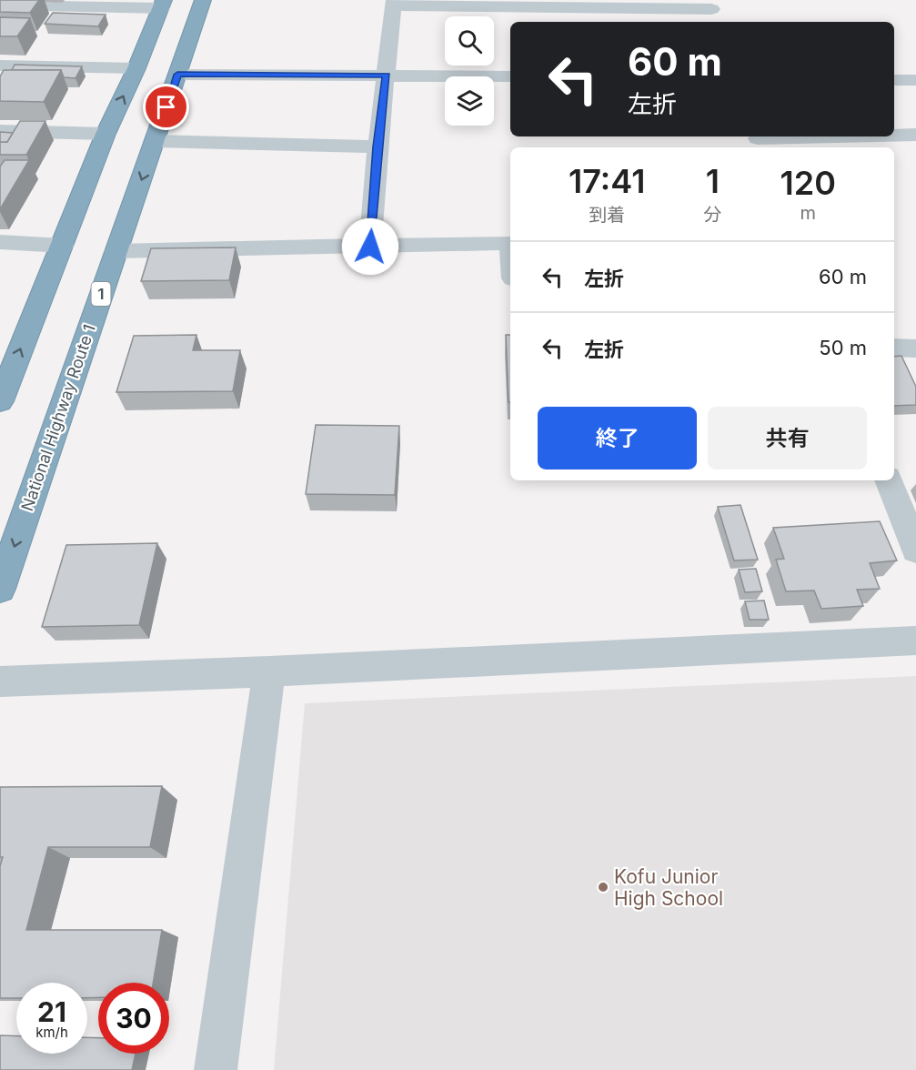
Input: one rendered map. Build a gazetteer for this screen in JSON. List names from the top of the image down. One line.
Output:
{"streets":{"highway":["1","National Highway Route 1"]},"places":["Kofu Junior High School"],"page":{"turn":["60 m","左折"],"eta":["17:41","到着","1","分","120","m"],"list":[{"name":"左折","value":"60 m"},{"name":"左折","value":"50 m"}],"buttons":["終了","共有"],"speed":"21 km/h","limit":"30"}}
